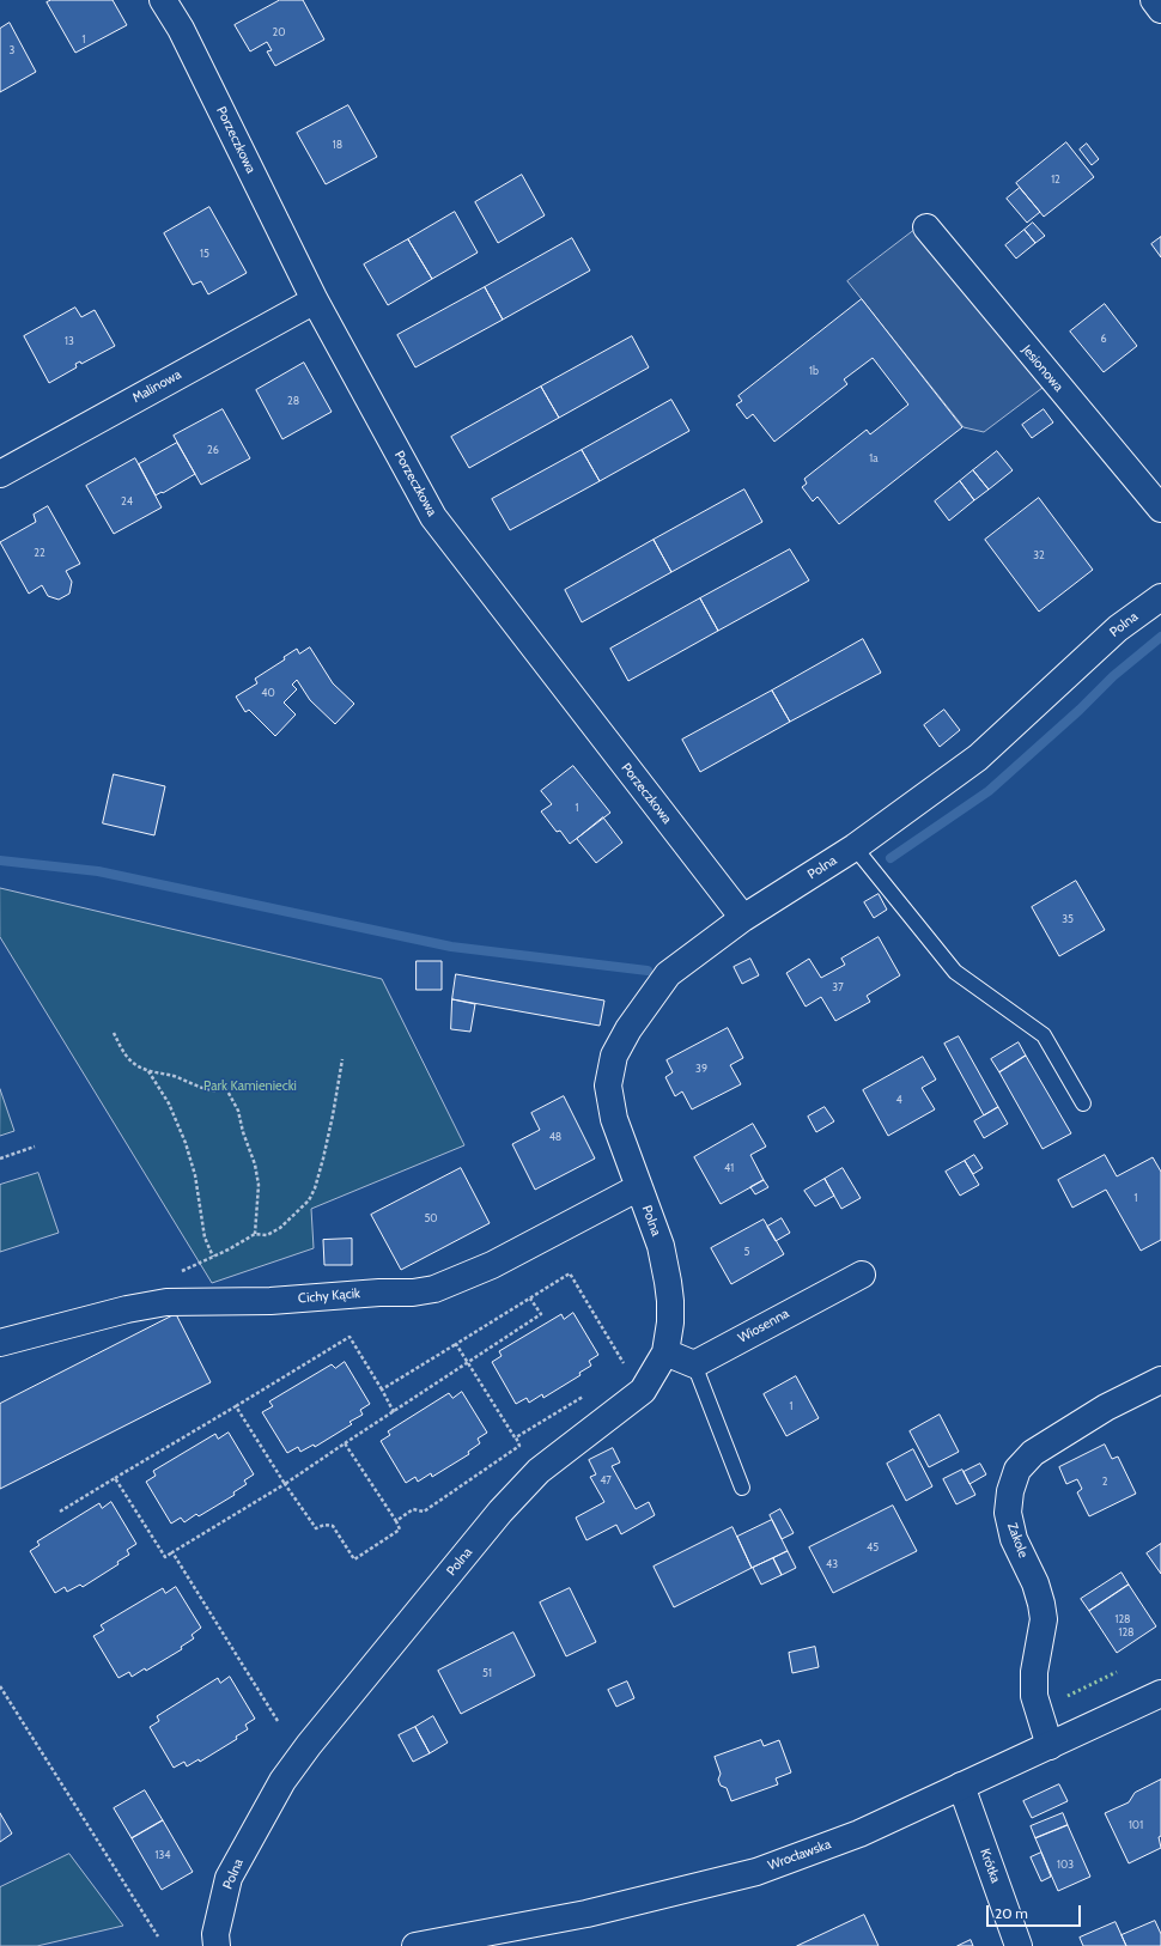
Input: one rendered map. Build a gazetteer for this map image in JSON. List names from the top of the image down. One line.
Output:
{"streets":{"street":["Porzeczkowa","Jesionowa","Malinowa","Polna","Cichy Kącik","Wiosenna","Zakole","Wrocławska","Krótka"]},"crossings":[["Porzeczkowa","Malinowa"],["Porzeczkowa","Polna"],["Polna","Cichy Kącik"],["Zakole","Wrocławska"],["Wrocławska","Krótka"]],"parks":["Park Kamieniecki"],"house_numbers":["20","1","3","18","12","15","6","13","1b","28","26","1a","24","22","32","40","1","35","37","39","4","48","41","1","50","5","1","47","2","45","43","128","128","51","101","134","103"],"scale_bar":"20 m"}
